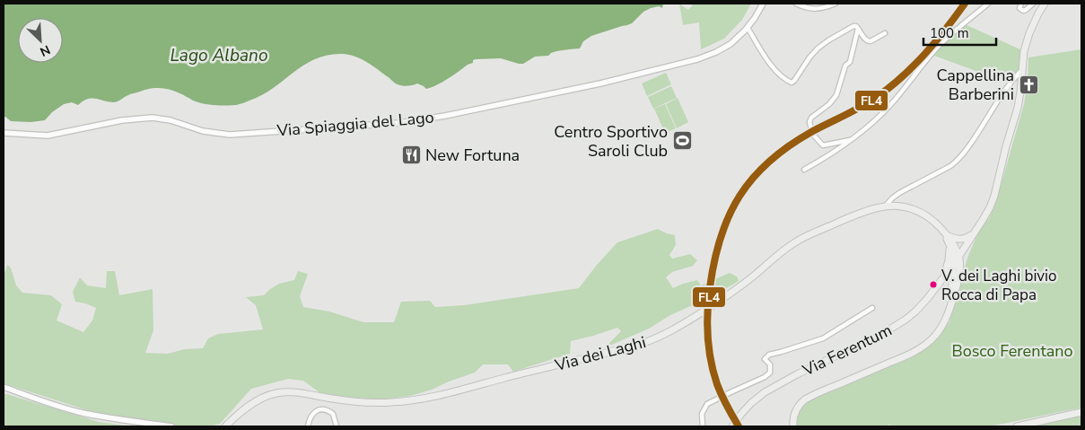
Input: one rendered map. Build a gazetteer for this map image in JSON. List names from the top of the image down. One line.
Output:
{"streets":{"main road":["Via Ferentum","Via dei Laghi"],"street":["Via Spiaggia del Lago"]},"crossings":[["Via Ferentum","Via dei Laghi"]],"water":["Lago Albano"],"parks":["Bosco Ferentano"],"places":{"church":["Cappellina Barberini"],"sports":["Centro Sportivo Saroli Club"],"restaurant":["New Fortuna"],"other":["V. dei Laghi bivio Rocca di Papa"]},"lines":["transit line FL4"],"scale_bar":"100 m","north":"bottom right"}
